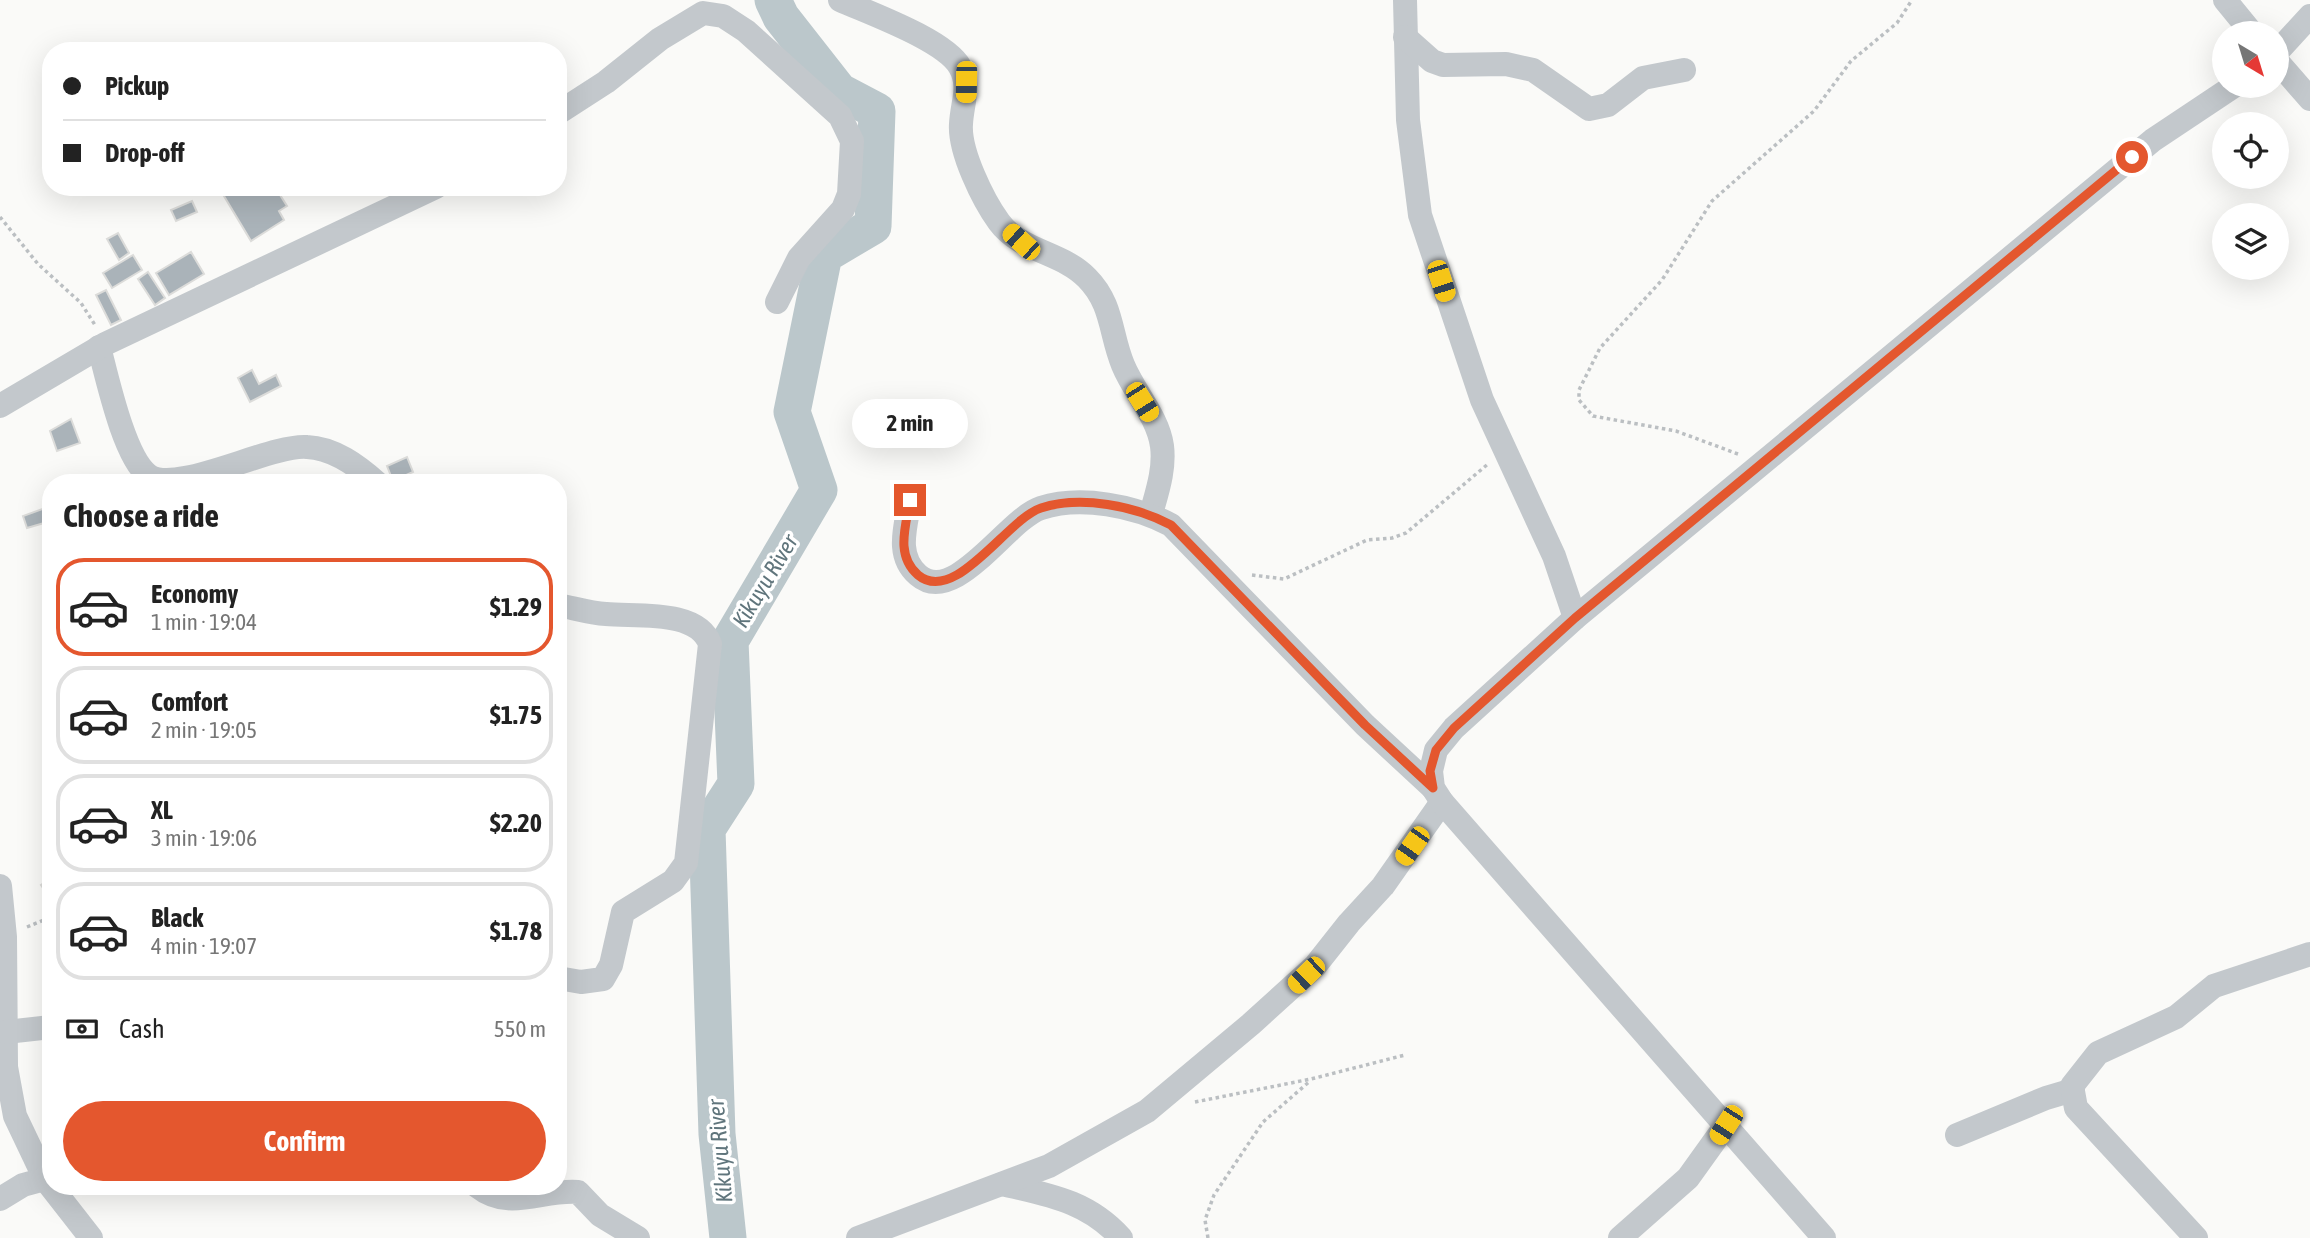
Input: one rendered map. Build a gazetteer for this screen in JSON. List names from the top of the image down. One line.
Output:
{"water":["Kikuyu River"],"north":"bottom right","page":{"banner":["Pickup","Drop-off"],"bubble":"2 min","heading":"Choose a ride","list":[{"name":"Economy","note":"1 min · 19:04","value":"$1.29"},{"name":"Comfort","note":"2 min · 19:05","value":"$1.75"},{"name":"XL","note":"3 min · 19:06","value":"$2.20"},{"name":"Black","note":"4 min · 19:07","value":"$1.78"}],"pay":["Cash","550 m"],"buttons":"Confirm"}}
